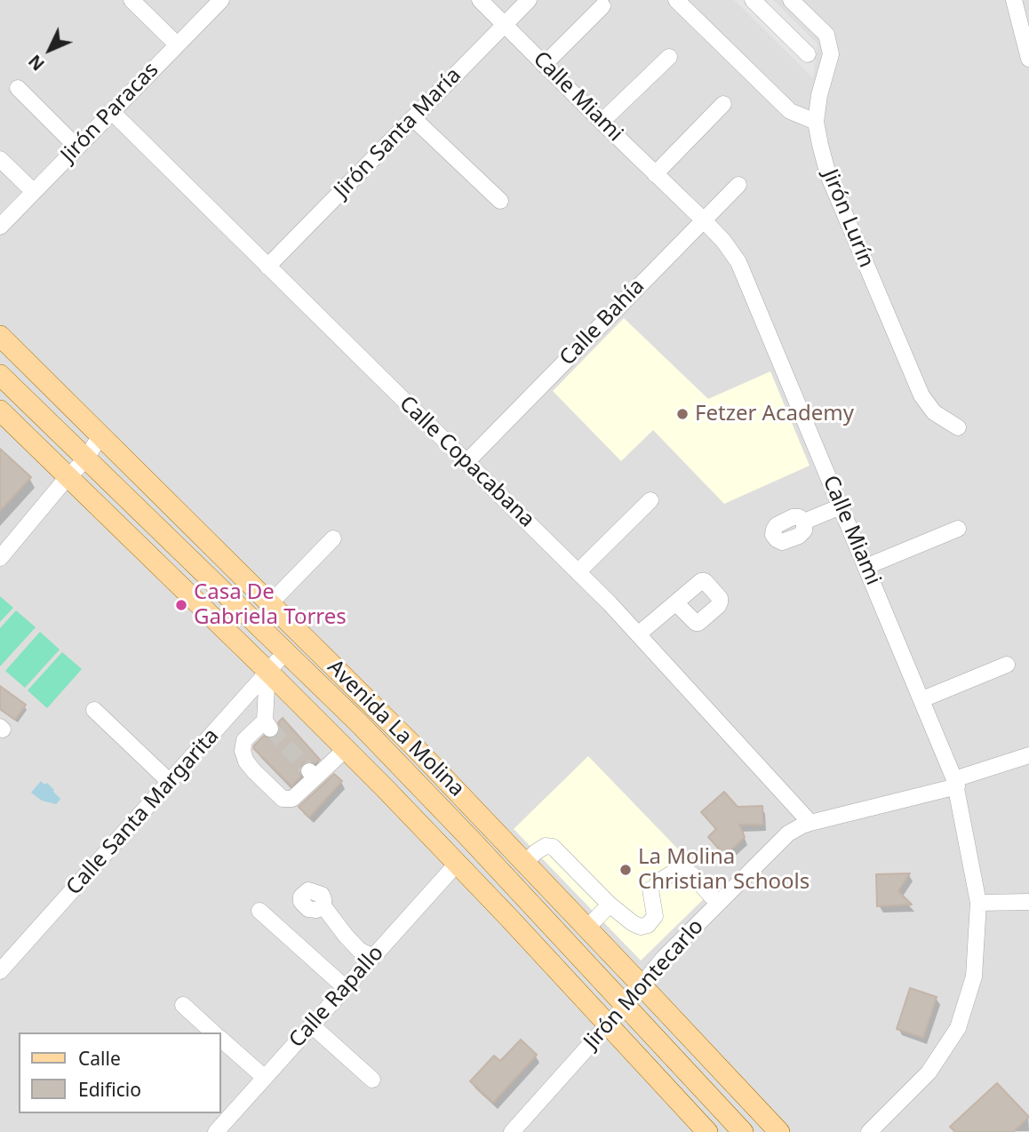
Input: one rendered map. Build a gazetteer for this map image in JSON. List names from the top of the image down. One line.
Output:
{"streets":{"main road":["Avenida La Molina"],"street":["Calle Miami","Jirón Paracas","Jirón Santa María","Jirón Lurín","Calle Bahía","Calle Copacabana","Calle Santa Margarita","Jirón Montecarlo","Calle Rapallo"]},"crossings":[["Calle Miami","Jirón Santa María"],["Calle Miami","Calle Bahía"],["Calle Miami","Jirón Montecarlo"],["Jirón Paracas","Calle Copacabana"],["Jirón Santa María","Calle Copacabana"],["Calle Bahía","Calle Copacabana"],["Calle Copacabana","Jirón Montecarlo"],["Avenida La Molina","Calle Santa Margarita"],["Avenida La Molina","Jirón Montecarlo"]],"places":["Fetzer Academy","Casa De Gabriela Torres","La Molina Christian Schools"],"legend":["Calle","Edificio"],"north":"bottom left"}
